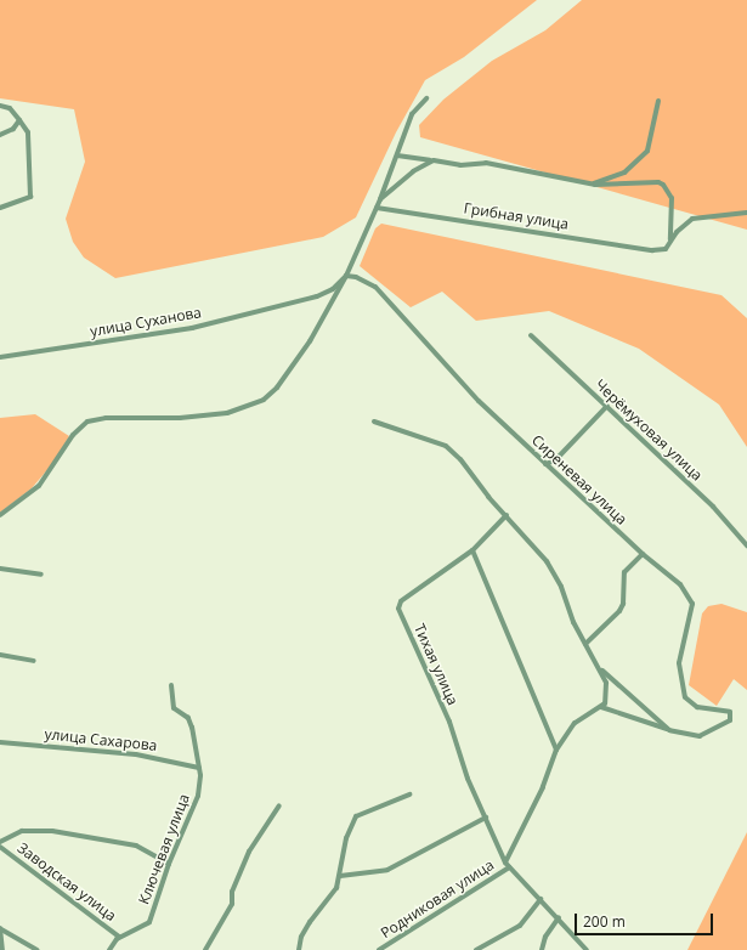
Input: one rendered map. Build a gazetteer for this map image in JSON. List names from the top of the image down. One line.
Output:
{"streets":{"street":["Грибная улица","улица Суханова","Черёмуховая улица","Сиреневая улица","Тихая улица","улица Сахарова","Ключевая улица","Заводская улица","Родниковая улица"]},"crossings":[["улица Суханова","Сиреневая улица"],["Тихая улица","Родниковая улица"],["улица Сахарова","Ключевая улица"],["Ключевая улица","Заводская улица"]],"scale_bar":"200 m"}
